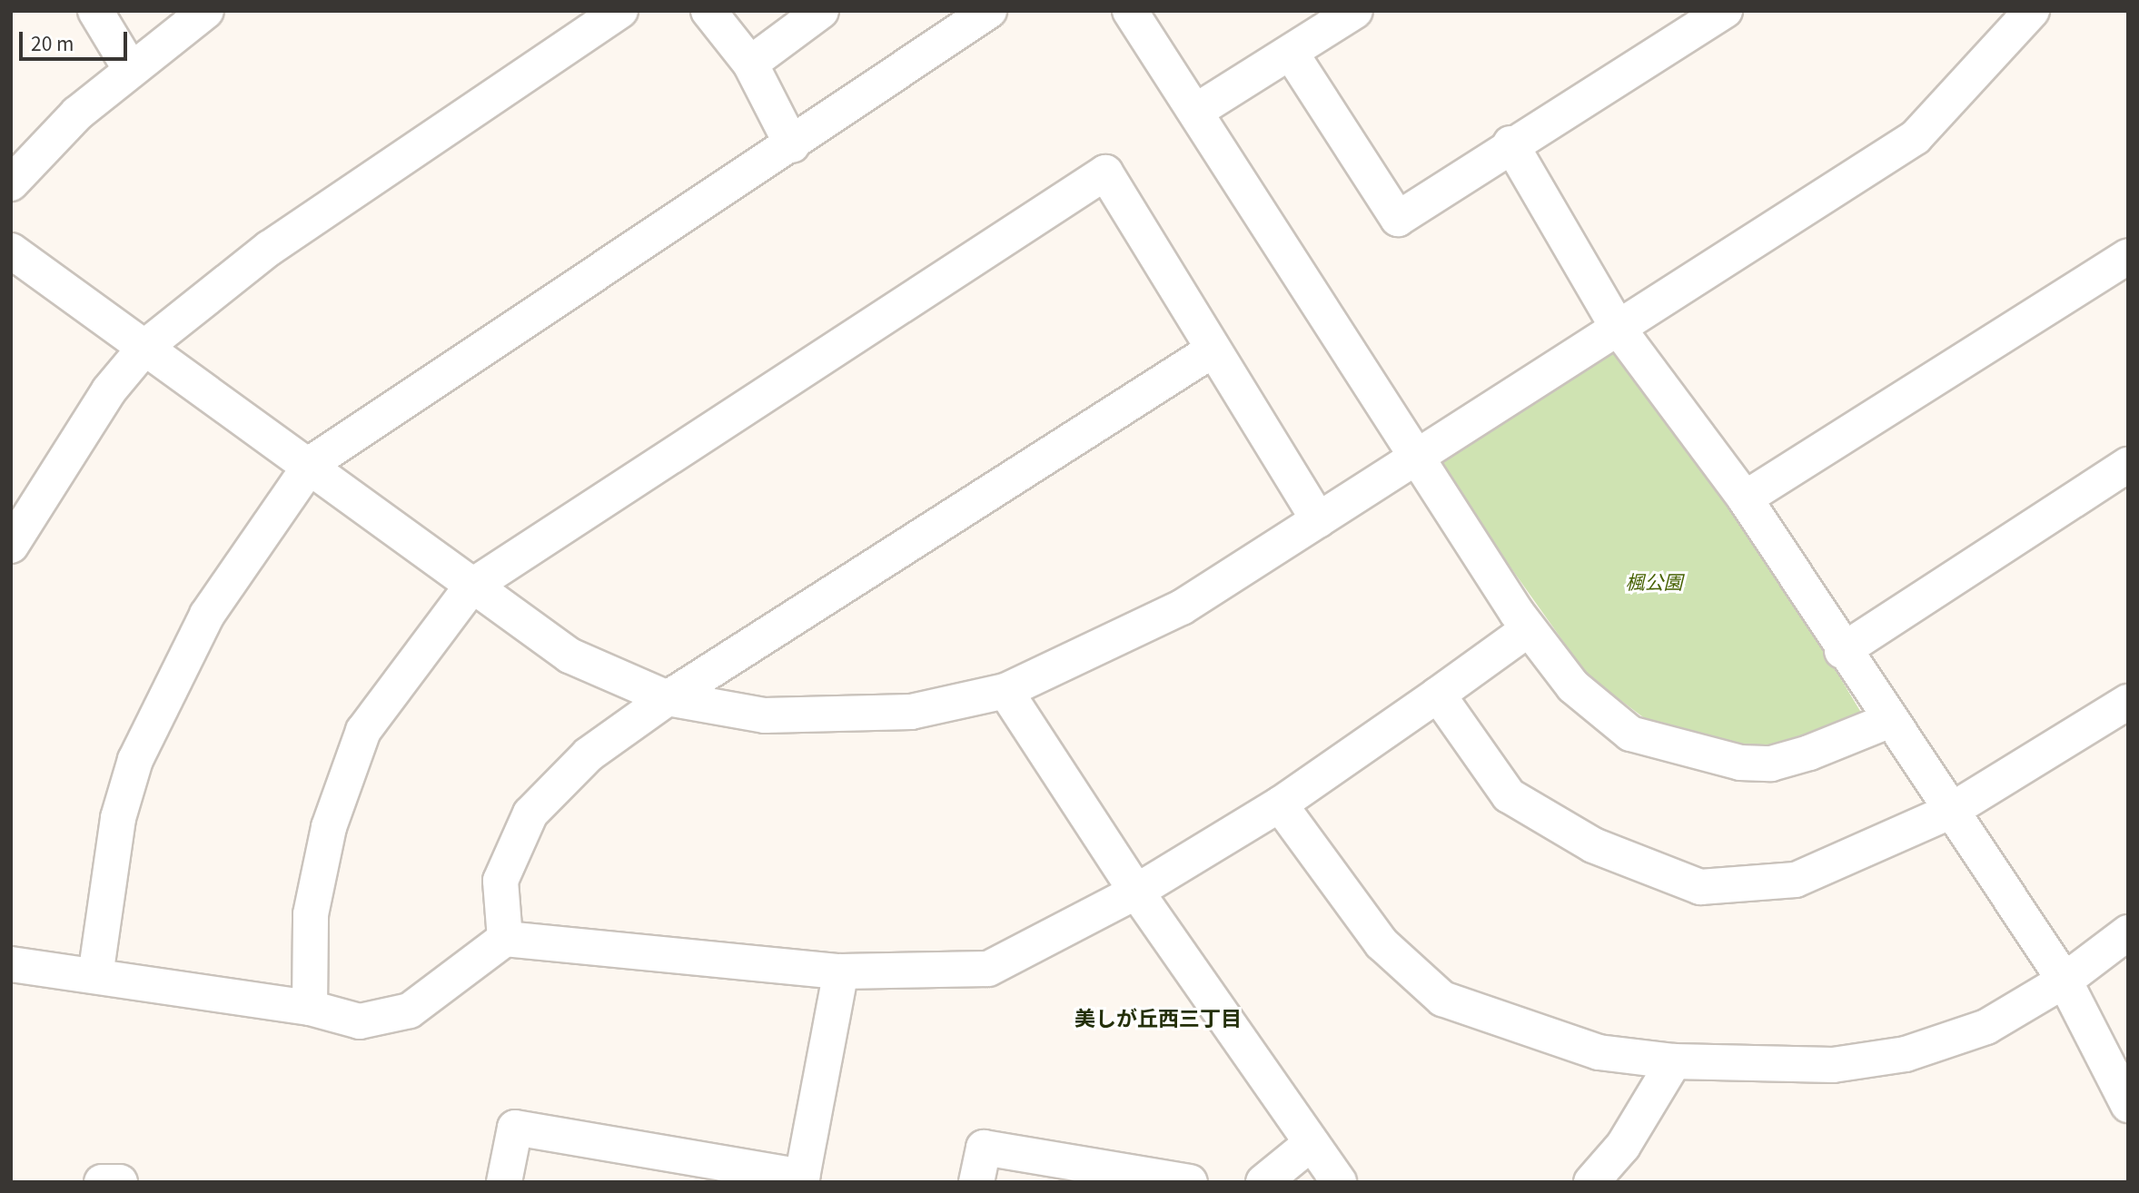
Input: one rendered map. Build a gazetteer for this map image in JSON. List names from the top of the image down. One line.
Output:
{"districts":["美しが丘西三丁目"],"parks":["楓公園"],"scale_bar":"20 m"}
